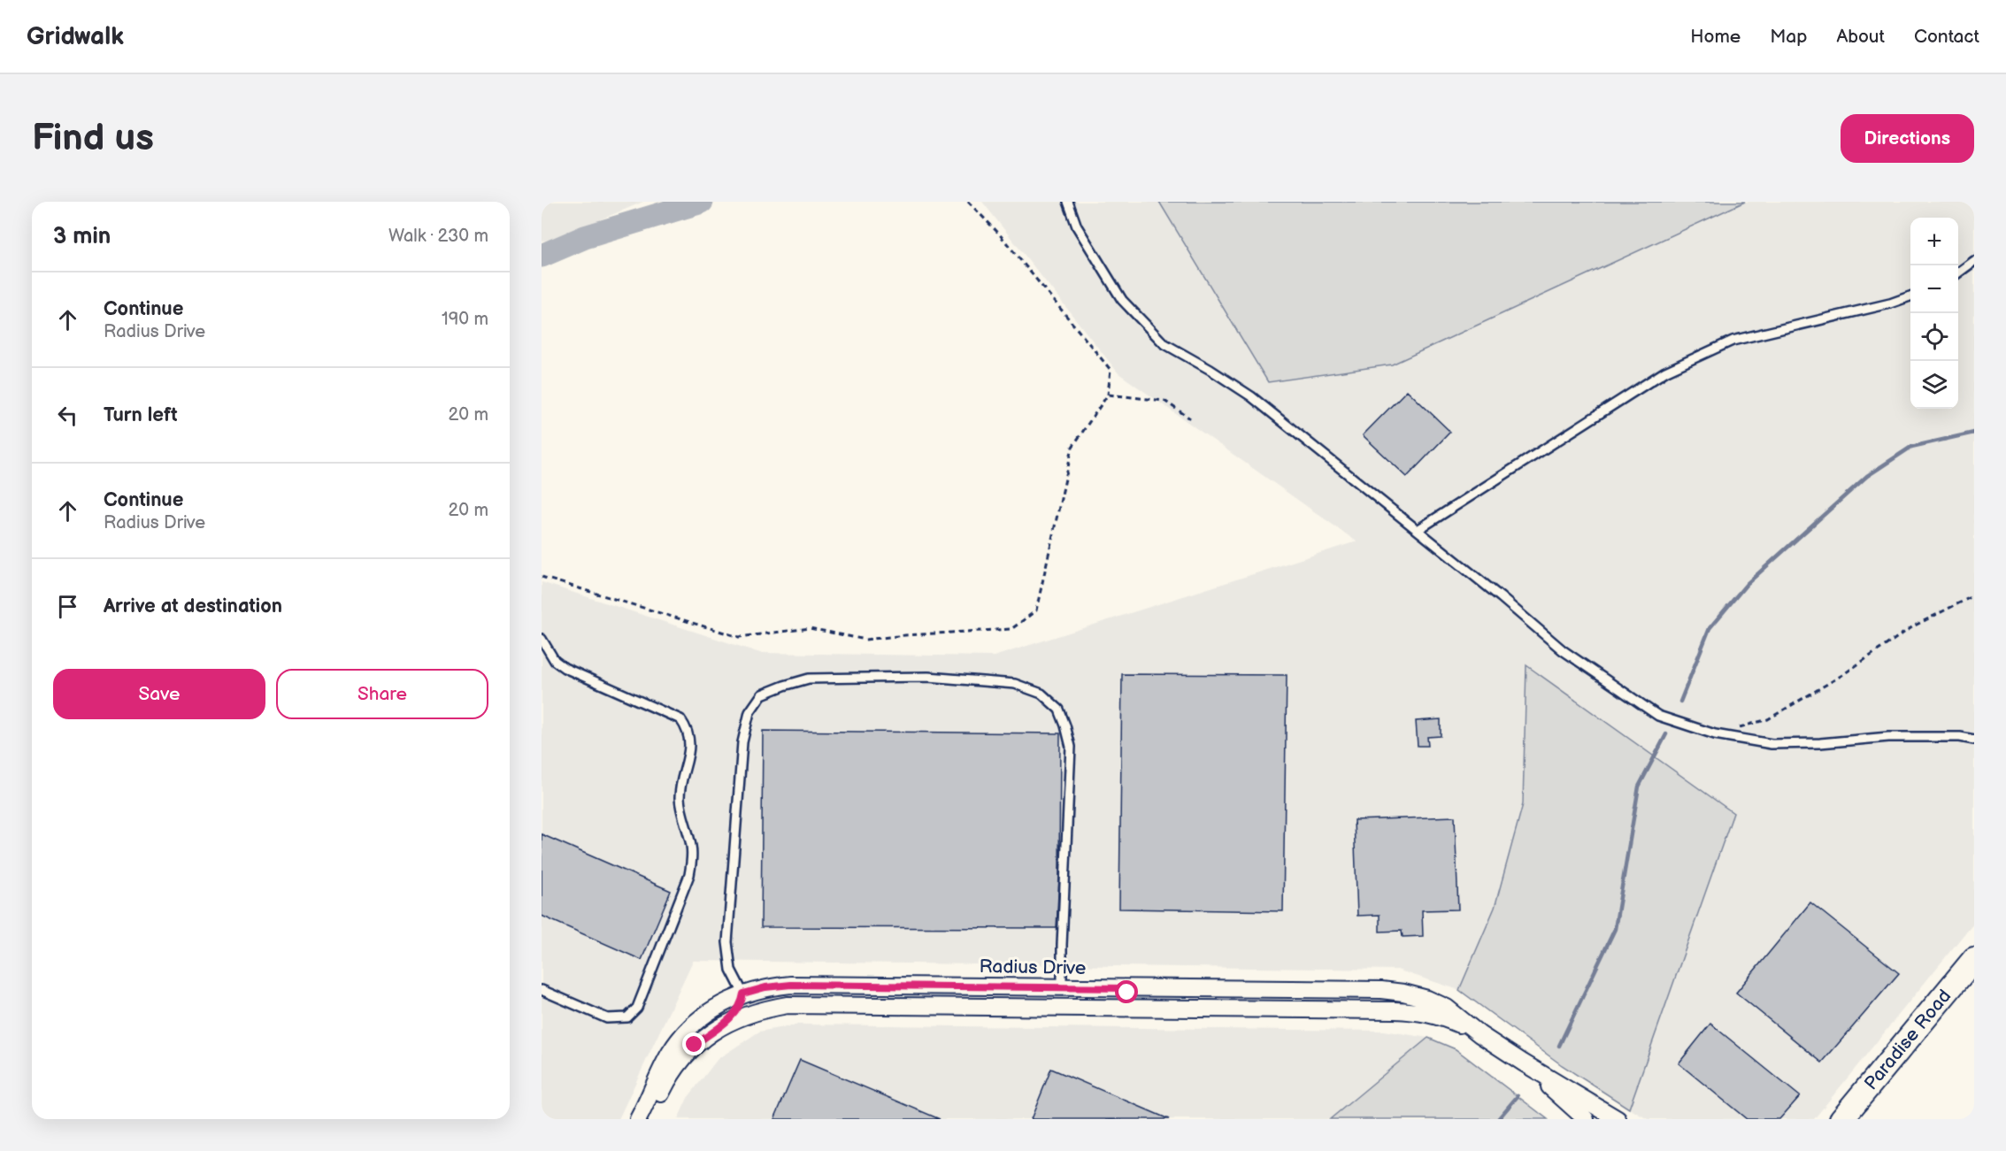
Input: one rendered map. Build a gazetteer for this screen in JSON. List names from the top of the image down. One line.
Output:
{"streets":{"street":["Radius Drive","Paradise Road"]},"page":{"header":"Gridwalk","nav":["Home","Map","About","Contact"],"buttons":["Directions",["Save","Share"]],"title":"Find us","heading":["3 min","Walk · 230 m"],"map_buttons":["+","−"],"list":[["Continue","Radius Drive","190 m"],["Turn left","20 m"],["Continue","Radius Drive","20 m"],"Arrive at destination"]}}
